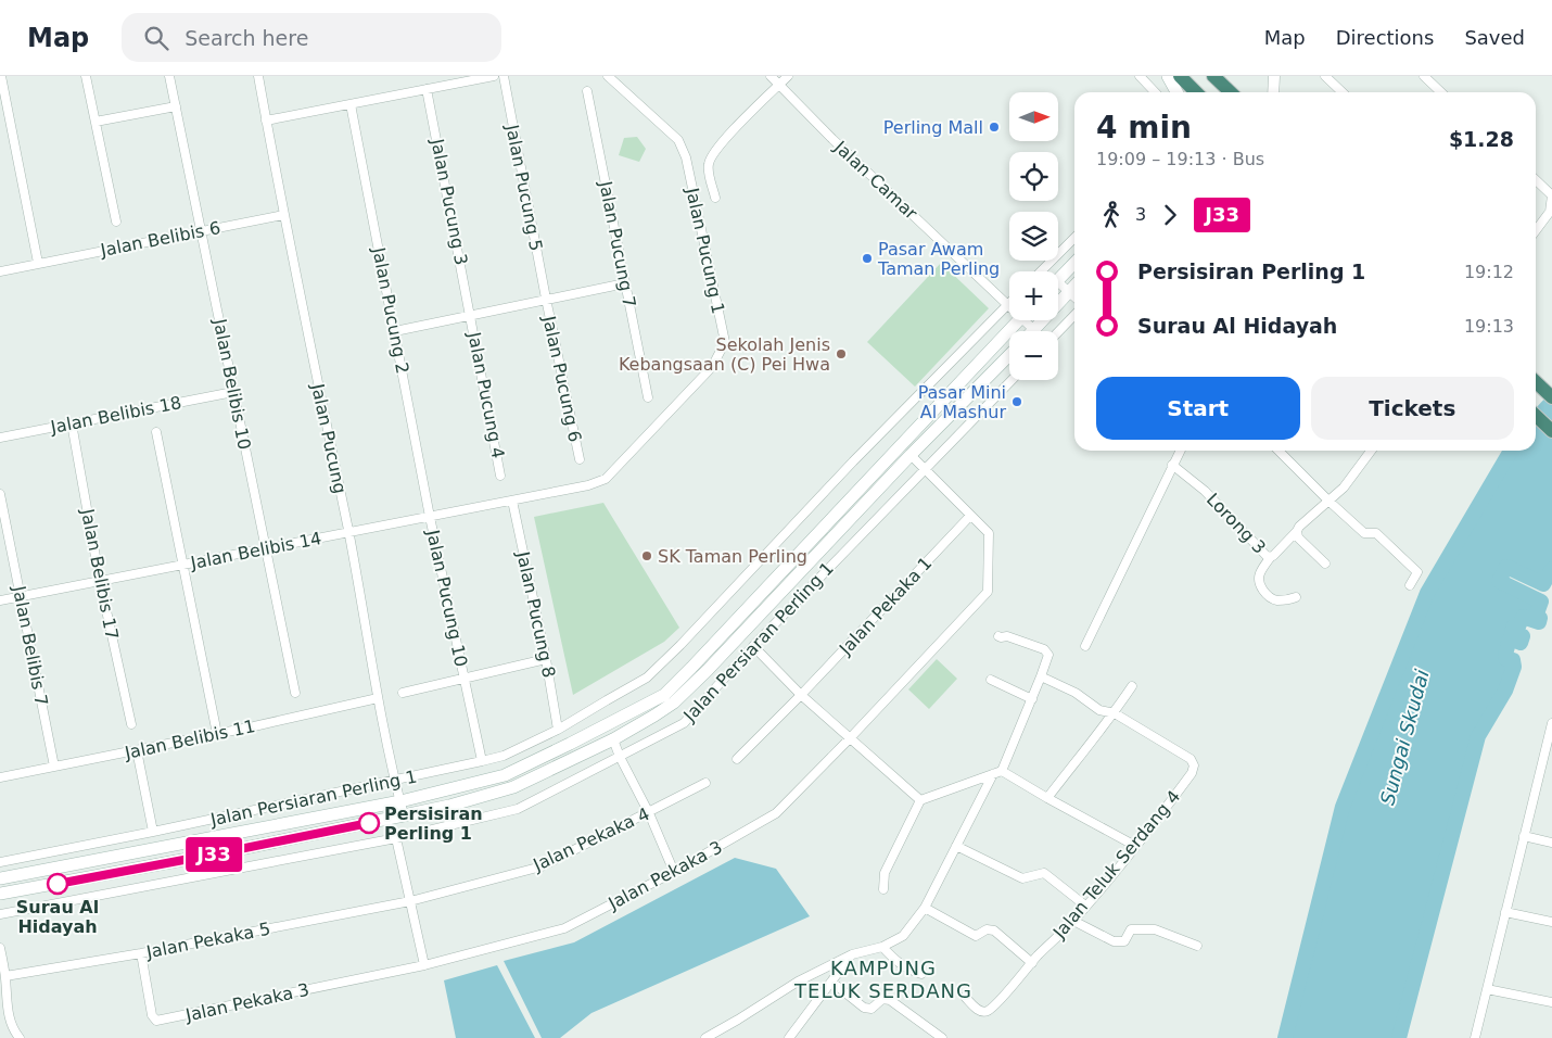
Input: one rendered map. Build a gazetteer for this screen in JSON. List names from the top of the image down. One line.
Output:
{"streets":{"street":["Jalan Camar","Jalan Pucung 5","Jalan Pucung 3","Jalan Belibis 6","Jalan Pucung 7","Jalan Pucung 1","Jalan Pucung 2","Jalan Pucung 6","Jalan Belibis 10","Jalan Pucung 4","Jalan Belibis 18","Jalan Pucung","Lorong 3","Jalan Belibis 14","Jalan Belibis 17","Jalan Pucung 10","Jalan Pekaka 1","Jalan Pucung 8","Jalan Persiaran Perling 1","Jalan Belibis 7","Jalan Belibis 11","Jalan Pekaka 4","Jalan Teluk Serdang 4","Jalan Pekaka 3","Jalan Pekaka 5"]},"crossings":[["Jalan Pucung 5","Jalan Pucung 6"],["Jalan Pucung 3","Jalan Pucung 4"],["Jalan Belibis 6","Jalan Belibis 10"],["Jalan Belibis 6","Jalan Pucung"],["Jalan Pucung 1","Jalan Belibis 14"],["Jalan Pucung 1","Jalan Pucung 8"],["Jalan Pucung 2","Jalan Belibis 14"],["Jalan Pucung 2","Jalan Pucung 10"],["Jalan Belibis 10","Jalan Belibis 18"],["Jalan Belibis 10","Jalan Belibis 14"],["Jalan Belibis 18","Jalan Belibis 17"],["Jalan Pucung","Jalan Belibis 14"],["Jalan Pucung","Jalan Persiaran Perling 1"],["Jalan Pucung","Jalan Belibis 11"],["Jalan Belibis 14","Jalan Belibis 17"],["Jalan Belibis 14","Jalan Pucung 10"],["Jalan Belibis 14","Jalan Pucung 8"],["Jalan Belibis 14","Jalan Belibis 7"],["Jalan Pucung 10","Jalan Persiaran Perling 1"],["Jalan Pekaka 1","Jalan Pekaka 3"],["Jalan Pucung 8","Jalan Persiaran Perling 1"],["Jalan Persiaran Perling 1","Jalan Pekaka 3"],["Jalan Belibis 7","Jalan Belibis 11"],["Jalan Pekaka 4","Jalan Pekaka 5"],["Jalan Pekaka 3","Jalan Pekaka 5"]],"districts":["KAMPUNG TELUK SERDANG"],"water":["Sungai Skudai"],"places":["Perling Mall","Pasar Awam Taman Perling","Sekolah Jenis Kebangsaan (C) Pei Hwa","Pasar Mini Al Mashur","SK Taman Perling","Persisiran Perling 1","Surau Al Hidayah"],"lines":["bus line J33"],"north":"right","page":{"header":"Map","search":"Search here","nav":["Map","Directions","Saved"],"on_map":"J33","map_buttons":["+","−"],"heading":["4 min","19:09 – 19:13 · Bus","$1.28"],"legs":["3","J33"],"list":[{"name":"Persisiran Perling 1","value":"19:12"},{"name":"Surau Al Hidayah","value":"19:13"}],"buttons":["Start","Tickets"]}}
